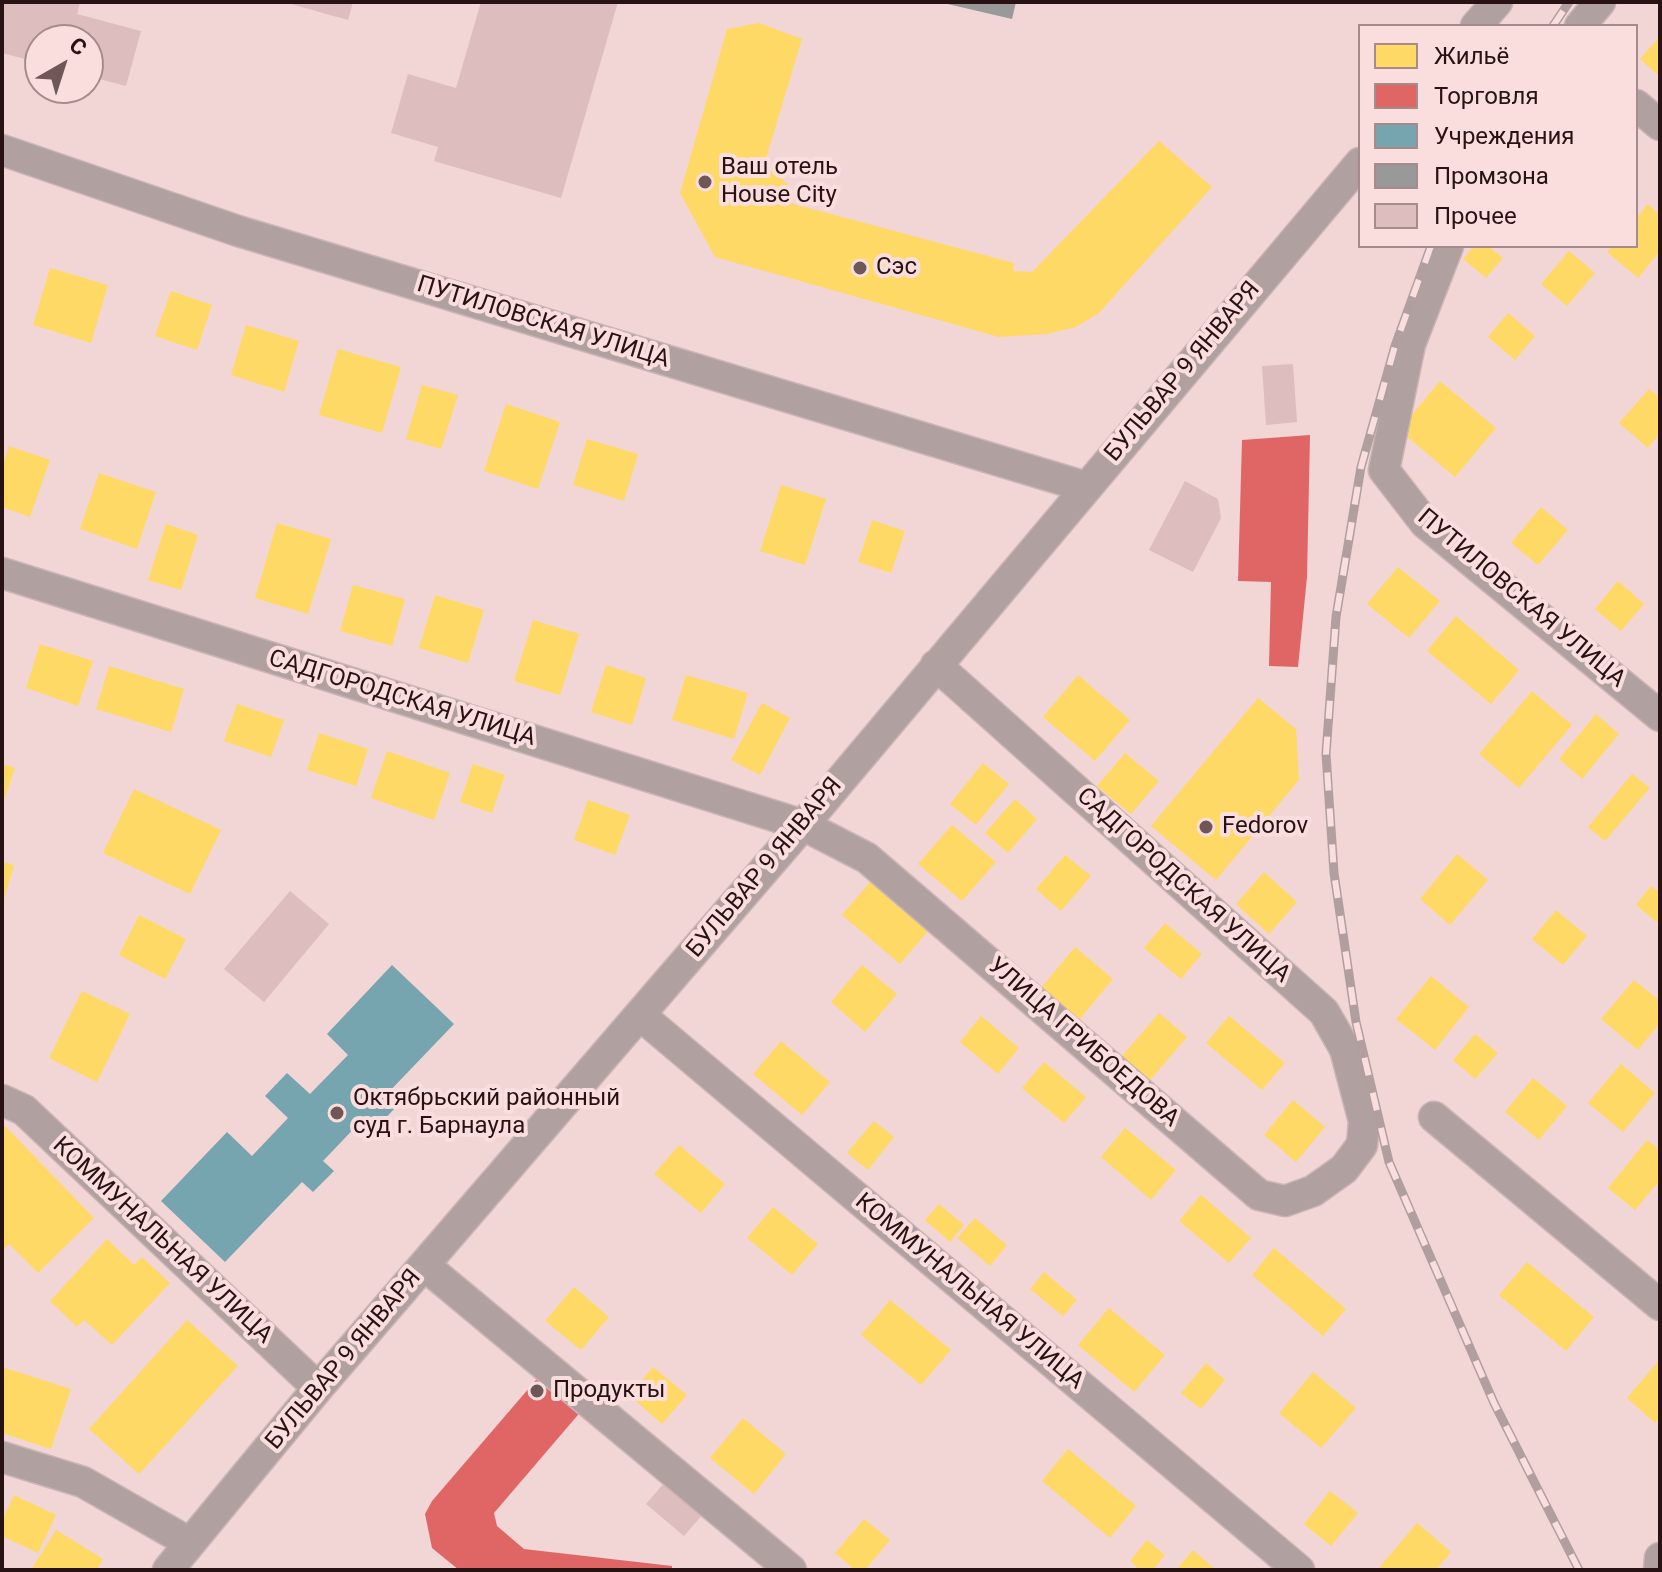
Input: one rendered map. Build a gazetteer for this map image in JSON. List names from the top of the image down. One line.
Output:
{"streets":{"street":["ПУТИЛОВСКАЯ УЛИЦА","БУЛЬВАР 9 ЯНВАРЯ","САДГОРОДСКАЯ УЛИЦА","УЛИЦА ГРИБОЕДОВА","КОММУНАЛЬНАЯ УЛИЦА"]},"crossings":[["ПУТИЛОВСКАЯ УЛИЦА","БУЛЬВАР 9 ЯНВАРЯ"],["БУЛЬВАР 9 ЯНВАРЯ","САДГОРОДСКАЯ УЛИЦА"],["БУЛЬВАР 9 ЯНВАРЯ","УЛИЦА ГРИБОЕДОВА"],["БУЛЬВАР 9 ЯНВАРЯ","КОММУНАЛЬНАЯ УЛИЦА"],["САДГОРОДСКАЯ УЛИЦА","УЛИЦА ГРИБОЕДОВА"]],"places":["Ваш отель House City","Сэс","Fedorov","Октябрьский районный суд г. Барнаула","Продукты"],"legend":["Жильё","Торговля","Учреждения","Промзона","Прочее"],"north":"top right"}
